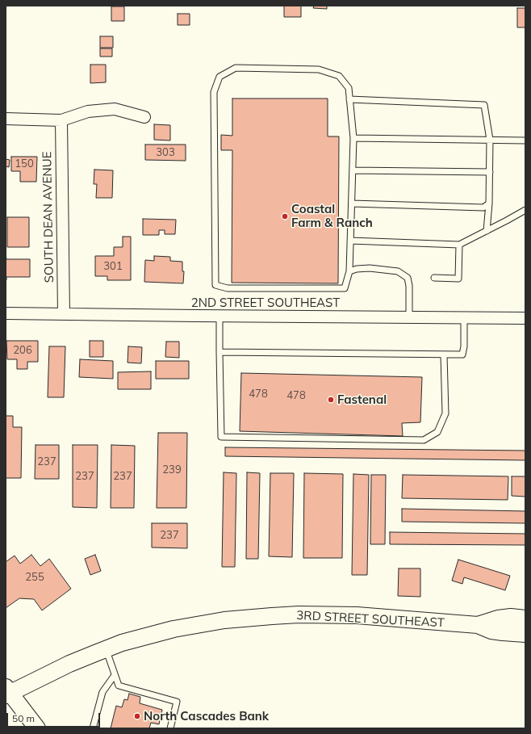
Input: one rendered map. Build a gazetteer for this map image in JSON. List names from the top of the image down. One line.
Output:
{"streets":{"street":["SOUTH DEAN AVENUE","2ND STREET SOUTHEAST","3RD STREET SOUTHEAST"]},"crossings":[["SOUTH DEAN AVENUE","2ND STREET SOUTHEAST"]],"places":["Coastal Farm & Ranch","Fastenal","North Cascades Bank"],"house_numbers":["303","150","301","206","478","478","237","239","237","237","237","255"],"scale_bar":"50 m"}
